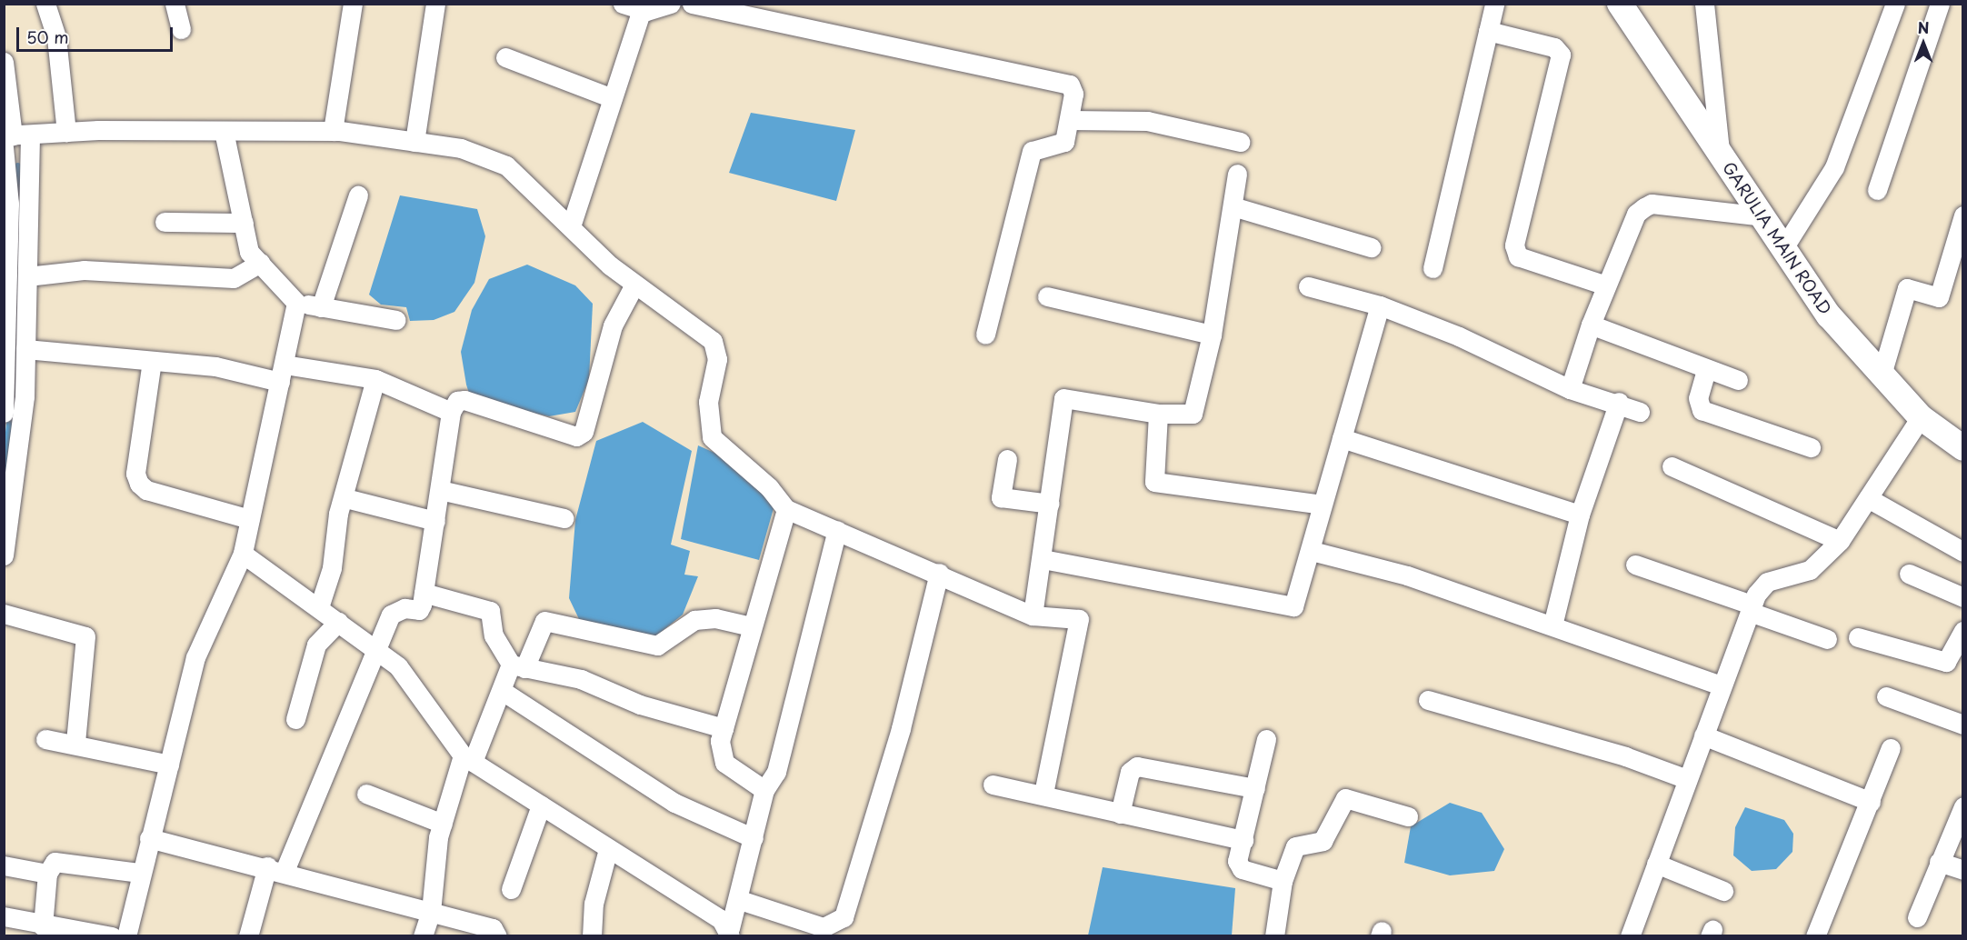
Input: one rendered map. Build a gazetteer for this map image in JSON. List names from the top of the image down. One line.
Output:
{"streets":{"street":["GARULIA MAIN ROAD"]},"scale_bar":"50 m","north":"top"}
